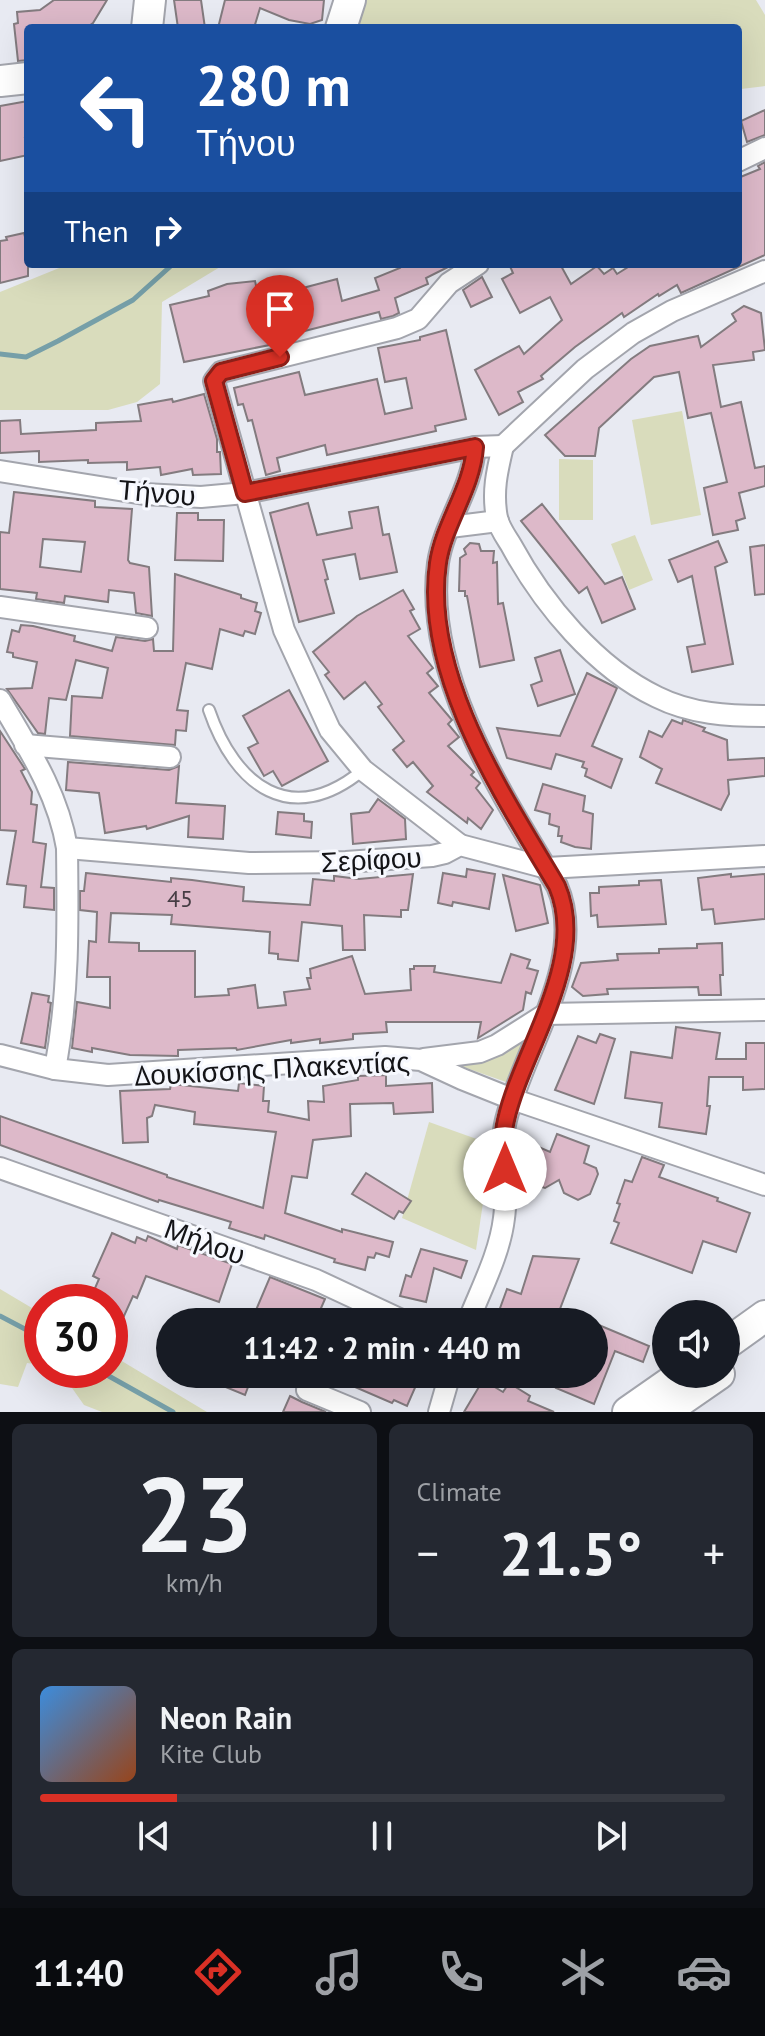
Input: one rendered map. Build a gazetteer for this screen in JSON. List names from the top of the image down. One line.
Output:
{"streets":{"street":["Τήνου","Σερίφου","Δουκίσσης Πλακεντίας","Μήλου"]},"house_numbers":["45"],"page":{"turn":["280 m","Τήνου"],"then":"Then","limit":"30","trip":"11:42 · 2 min · 440 m","tile":[["23","km/h"],"Climate"],"heat":["−","21.5°","+"],"song":["Neon Rain","Kite Club"],"tabs":"11:40"}}
